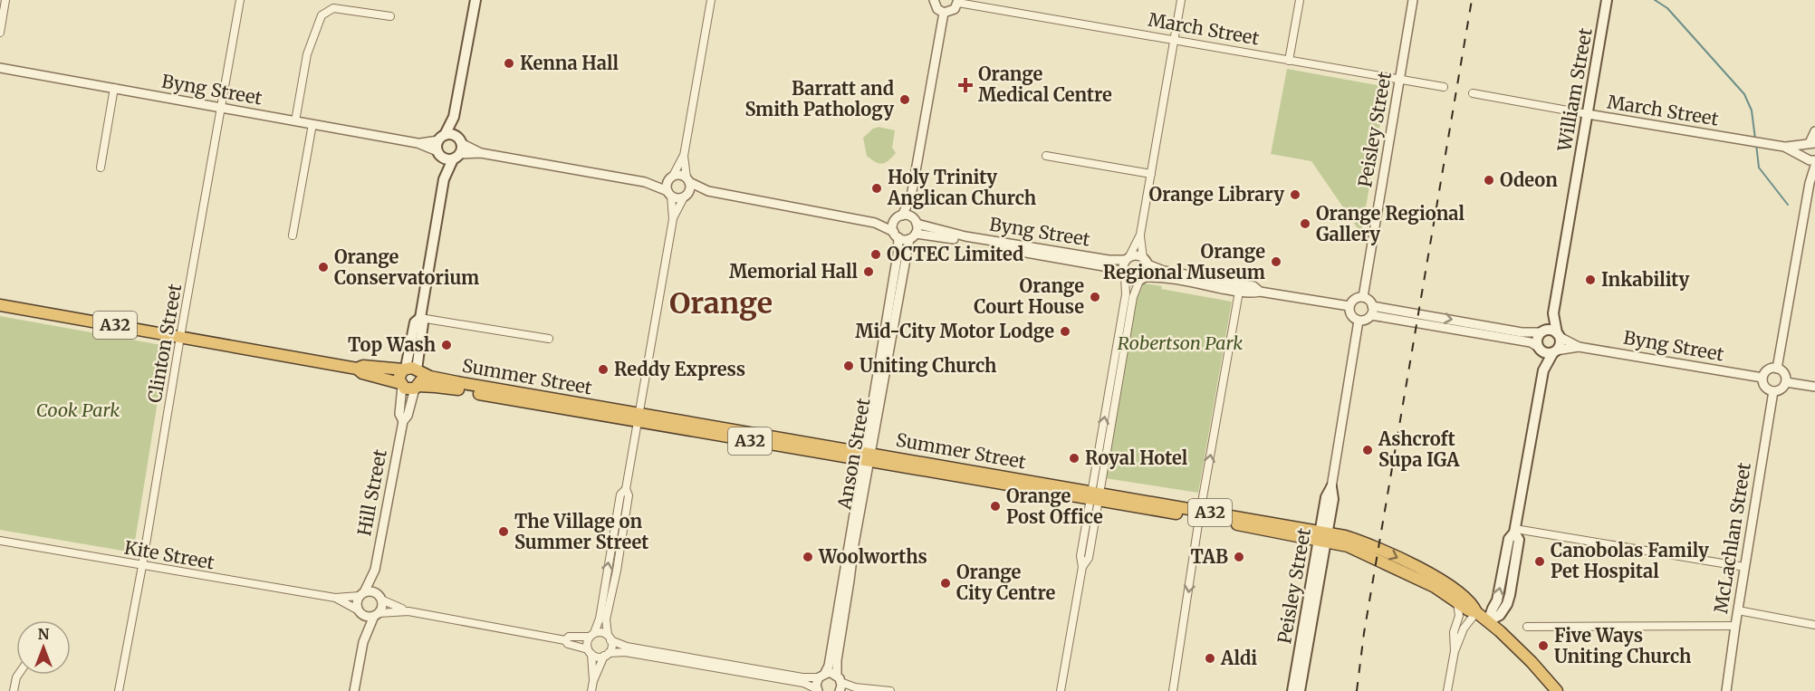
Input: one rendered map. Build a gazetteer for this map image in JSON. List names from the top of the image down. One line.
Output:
{"streets":{"highway":["A32","Summer Street"],"main road":["William Street","Peisley Street"],"street":["March Street","Byng Street","Clinton Street","Anson Street","Hill Street","McLachlan Street","Kite Street"]},"crossings":[["March Street","William Street"],["March Street","Peisley Street"],["Byng Street","William Street"],["Byng Street","Clinton Street"],["Byng Street","Anson Street"],["Byng Street","McLachlan Street"],["Peisley Street","Summer Street"],["A32","Summer Street"],["A32","Hill Street"],["Clinton Street","Summer Street"],["Clinton Street","Kite Street"],["Summer Street","Anson Street"],["Summer Street","Hill Street"],["Hill Street","Kite Street"]],"districts":["Orange"],"parks":["Robertson Park","Cook Park"],"places":{"other":["Kenna Hall","Barratt and Smith Pathology","Odeon","Holy Trinity Anglican Church","Orange Library","Orange Regional Gallery","OCTEC Limited","Orange Regional Museum","Orange Conservatorium","Memorial Hall","Inkability","Orange Court House","Mid-City Motor Lodge","Top Wash","Uniting Church","Reddy Express","Ashcroft Supa IGA","Royal Hotel","Orange Post Office","The Village on Summer Street","Woolworths","TAB","Canobolas Family Pet Hospital","Orange City Centre","Five Ways Uniting Church","Aldi"],"health":["Orange Medical Centre"]},"north":"top"}
